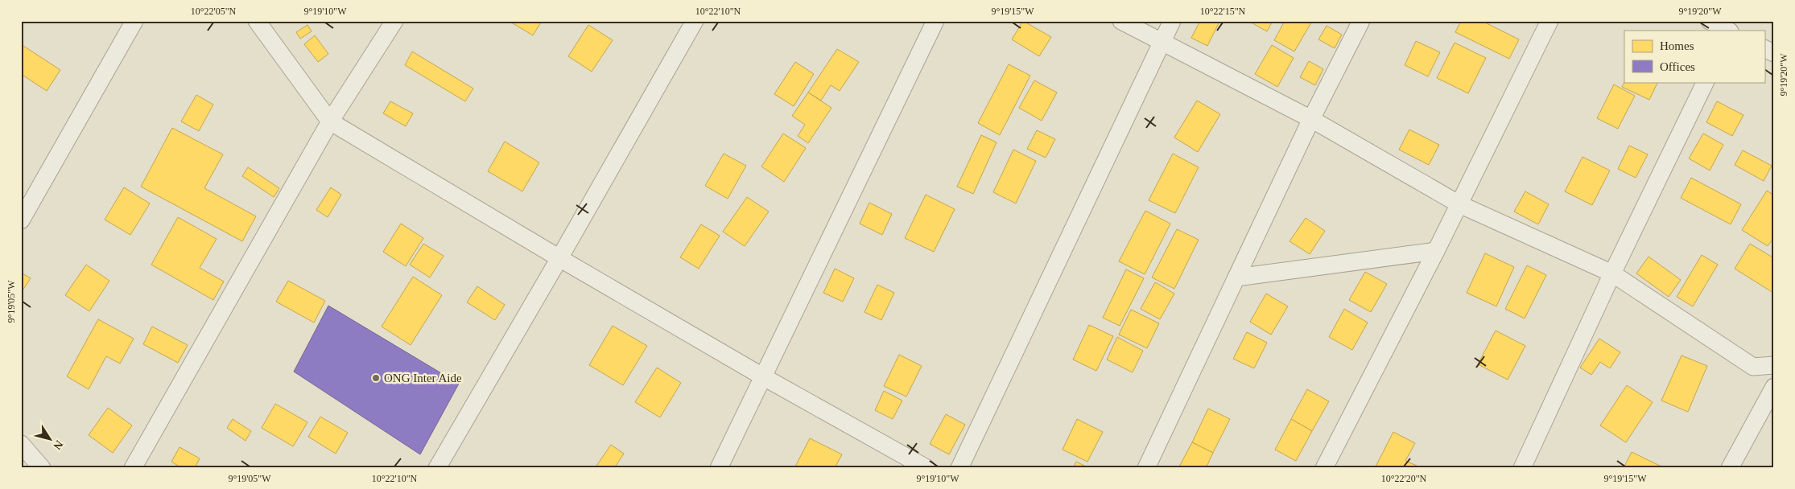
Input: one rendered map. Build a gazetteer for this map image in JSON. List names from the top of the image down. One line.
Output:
{"places":["ONG Inter Aide"],"legend":["Homes","Offices"],"north":"bottom right","coordinates":["10°22'05\"N","9°19'10\"W","10°22'10\"N","9°19'15\"W","10°22'15\"N","9°19'20\"W","9°19'05\"W","10°22'20\"N"]}
